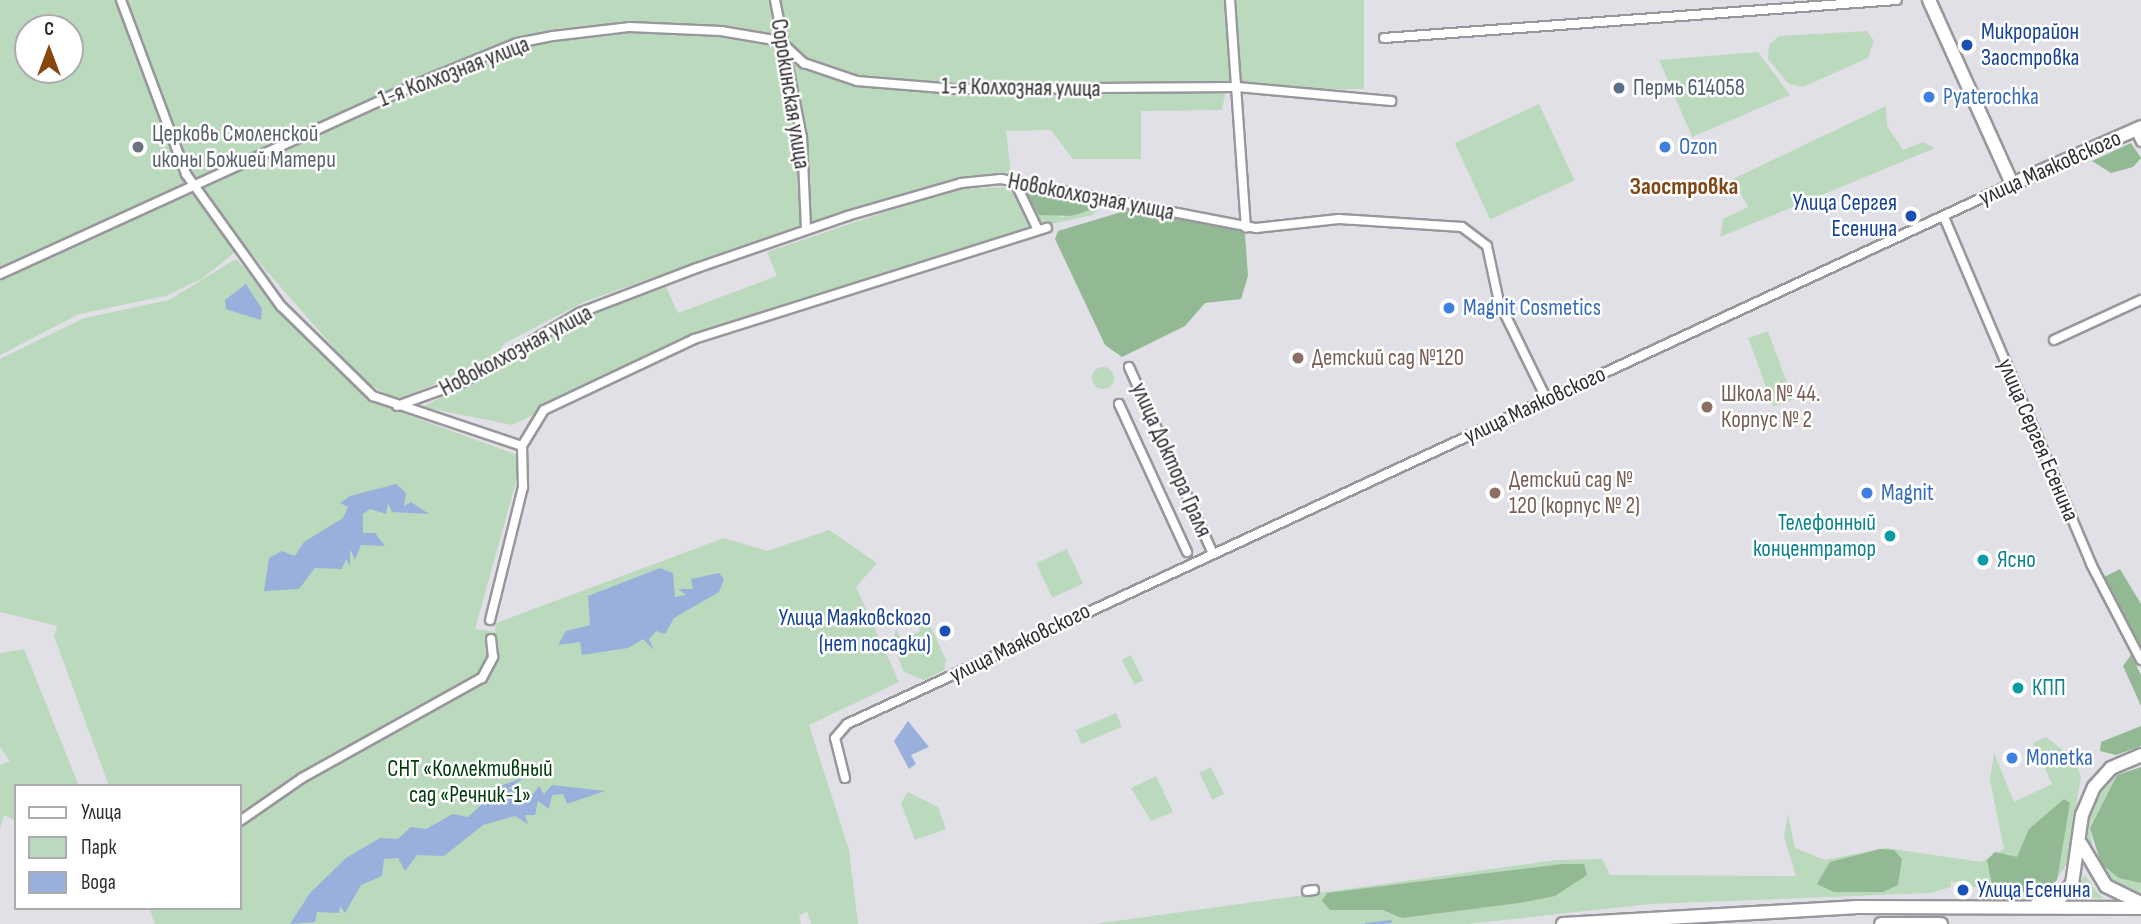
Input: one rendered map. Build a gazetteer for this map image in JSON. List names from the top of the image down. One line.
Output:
{"streets":{"street":["1-я Колхозная улица","Сорокинская улица","улица Маяковского","Новоколхозная улица","улица Сергея Есенина","улица Доктора Граля"]},"crossings":[["1-я Колхозная улица","Сорокинская улица"],["1-я Колхозная улица","Новоколхозная улица"],["Сорокинская улица","Новоколхозная улица"],["улица Маяковского","Новоколхозная улица"],["улица Маяковского","улица Сергея Есенина"],["улица Маяковского","улица Доктора Граля"]],"districts":["Заостровка"],"parks":["СНТ «Коллективный сад «Речник-1»"],"places":["Микрорайон Заостровка","Пермь 614058","Pyaterochka","Церковь Смоленской иконы Божией Матери","Ozon","Улица Сергея Есенина","Magnit Cosmetics","Детский сад №120","Школа № 44. Корпус № 2","Детский сад № 120 (корпус № 2)","Magnit","Телефонный концентратор","Ясно","Улица Маяковского (нет посадки)","КПП","Monetka","Улица Есенина"],"legend":["Улица","Парк","Вода"],"north":"top"}
